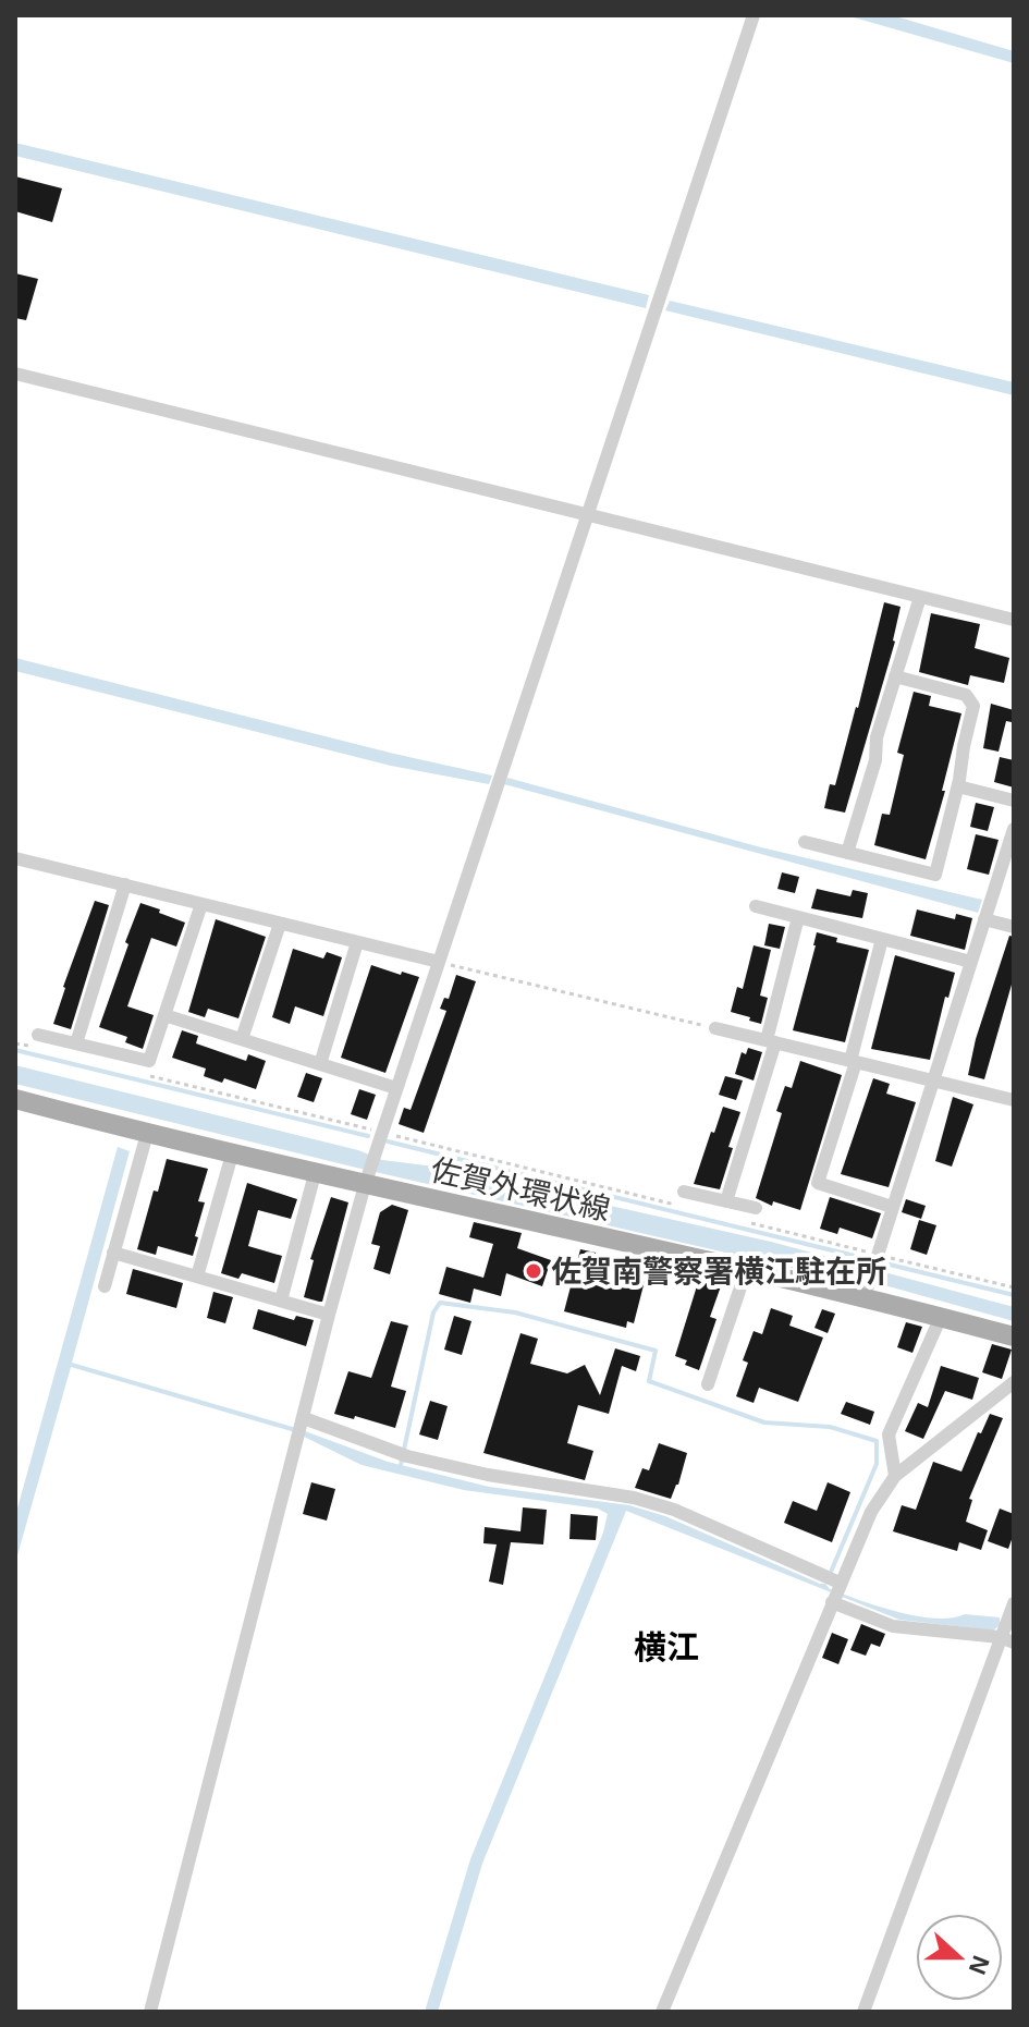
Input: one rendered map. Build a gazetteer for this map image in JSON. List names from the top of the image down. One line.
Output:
{"streets":{"main road":["佐賀外環状線"]},"districts":["横江"],"places":["佐賀南警察署横江駐在所"],"north":"right"}
